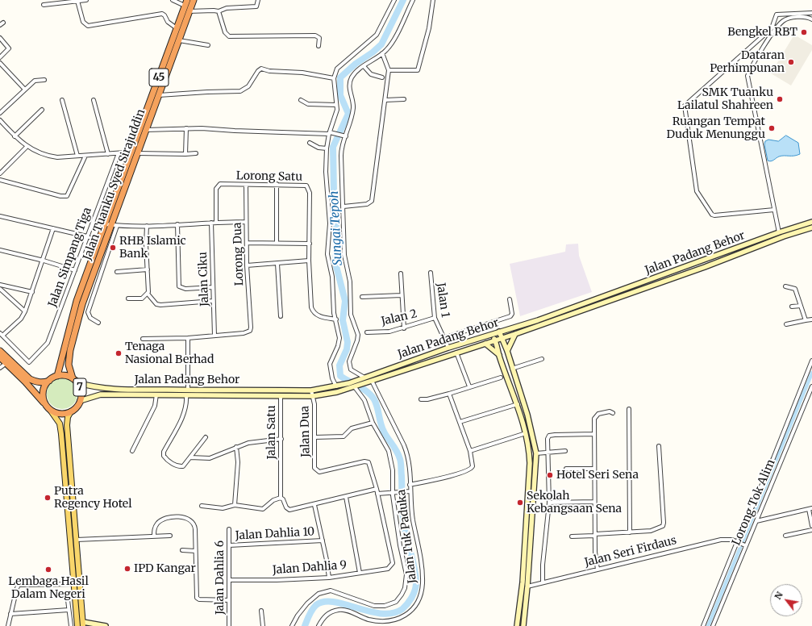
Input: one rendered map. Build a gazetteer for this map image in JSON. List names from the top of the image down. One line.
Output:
{"streets":{"highway":["45","Jalan Tuanku Syed Sirajuddin","7"],"main road":["Jalan Padang Behor"],"street":["Lorong Satu","Lorong Dua","Jalan Simpang Tiga","Jalan Ciku","Jalan 1","Jalan 2","Jalan Dua","Jalan Satu","Lorong Tok Alim","Jalan Dahlia 10","Jalan Tuk Paduka","Jalan Seri Firdaus","Jalan Dahlia 9","Jalan Dahlia 6"]},"crossings":[["Lorong Satu","Lorong Dua"],["Jalan Tuanku Syed Sirajuddin","Jalan Padang Behor"],["Jalan Tuanku Syed Sirajuddin","7"],["Jalan Padang Behor","Jalan 1"],["Jalan Padang Behor","7"],["Jalan Padang Behor","Jalan Dua"],["Jalan Padang Behor","Jalan Satu"],["Jalan Padang Behor","Jalan Tuk Paduka"],["Lorong Dua","Jalan Ciku"],["Jalan 1","Jalan 2"],["Lorong Tok Alim","Jalan Seri Firdaus"],["Jalan Dahlia 10","Jalan Dahlia 6"],["Jalan Dahlia 9","Jalan Dahlia 6"]],"water":["Sungai Tepoh"],"places":["Bengkel RBT","Dataran Perhimpunan","SMK Tuanku Lailatul Shahreen","Ruangan Tempat Duduk Menunggu","RHB Islamic Bank","Tenaga Nasional Berhad","Hotel Seri Sena","Putra Regency Hotel","Sekolah Kebangsaan Sena","IPD Kangar","Lembaga Hasil Dalam Negeri"],"north":"top left"}
